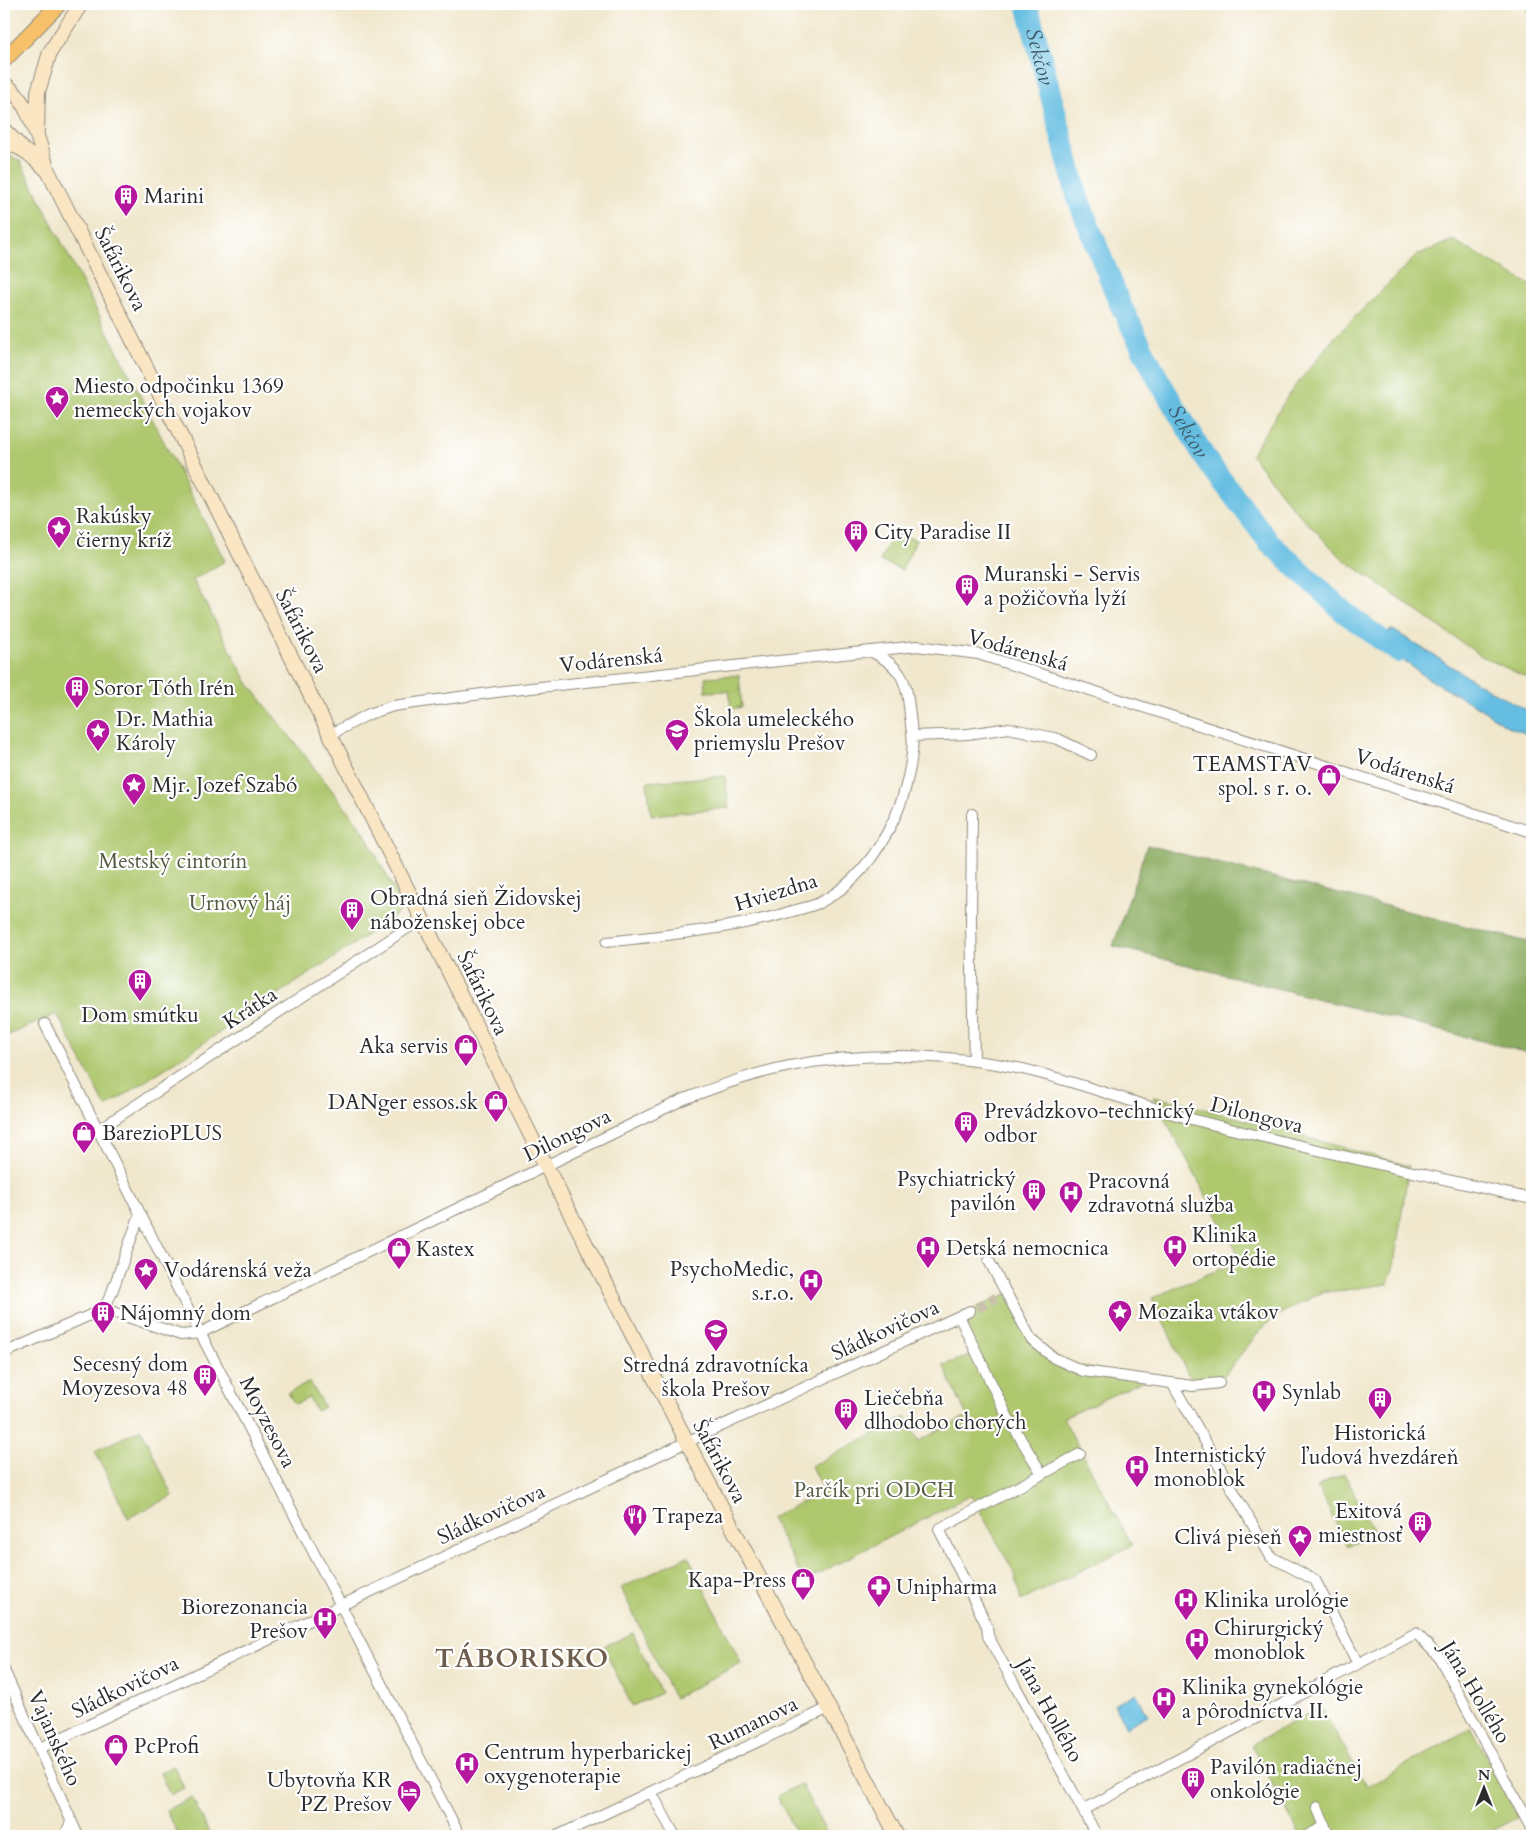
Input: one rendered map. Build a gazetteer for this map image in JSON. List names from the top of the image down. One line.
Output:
{"streets":{"street":["Šafárikova","Vodárenská","Hviezdna","Krátka","Dilongova","Sládkovičova","Moyzesova","Jána Hollého","Rumanova","Vajanského"]},"crossings":[["Šafárikova","Vodárenská"],["Šafárikova","Krátka"],["Šafárikova","Dilongova"],["Šafárikova","Sládkovičova"],["Šafárikova","Rumanova"],["Vodárenská","Hviezdna"],["Krátka","Moyzesova"],["Dilongova","Moyzesova"],["Sládkovičova","Moyzesova"],["Sládkovičova","Jána Hollého"],["Sládkovičova","Vajanského"]],"districts":["TÁBORISKO"],"water":["Sekčov"],"parks":["Mestský cintorín","Urnový háj","Parčík pri ODCH"],"places":{"building":["Marini","City Paradise II","Muranski - Servis a požičovňa lyží","Soror Tóth Irén","Obradná sieň Židovskej náboženskej obce","Dom smútku","Prevádzkovo‑technický odbor","Psychiatrický pavilón","Nájomný dom","Secesný dom Moyzesova 48","Historická ľudová hvezdáreň","Liečebňa dlhodobo chorých","Exitová miestnosť","Pavilón radiačnej onkológie"],"place":["Miesto odpočinku 1369 nemeckých vojakov","Rakúsky čierny kríž","Dr. Mathia Károly","Mjr. Jozef Szabó","Vodárenská veža","Mozaika vtákov","Clivá pieseň"],"school or university":["Škola umeleckého priemyslu Prešov","Stredná zdravotnícka škola Prešov"],"shop":["TEAMSTAV spol. s r. o.","Aka servis","DANger essos.sk","BarezioPLUS","Kastex","Kapa-Press","PcProfi"],"hospital":["Pracovná zdravotná služba","Klinika ortopédie","Detská nemocnica","PsychoMedic, s.r.o.","Synlab","Internistický monoblok","Klinika urológie","Biorezonancia Prešov","Chirurgický monoblok","Klinika gynekológie a pôrodníctva II.","Centrum hyperbarickej oxygenoterapie"],"restaurant":["Trapeza"],"pharmacy":["Unipharma"],"hotel":["Ubytovňa KR PZ Prešov"]},"north":"top"}
